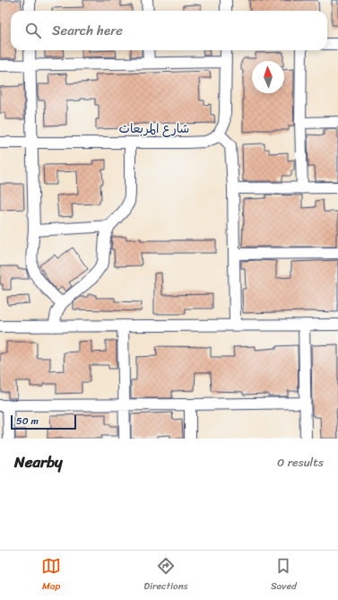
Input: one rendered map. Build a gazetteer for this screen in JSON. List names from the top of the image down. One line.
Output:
{"streets":{"street":["شارع المربعات"]},"scale_bar":"50 m","north":"top","page":{"search":"Search here","scale":"50 m","heading":["Nearby","0 results"],"nav":["Map","Directions","Saved"]}}
